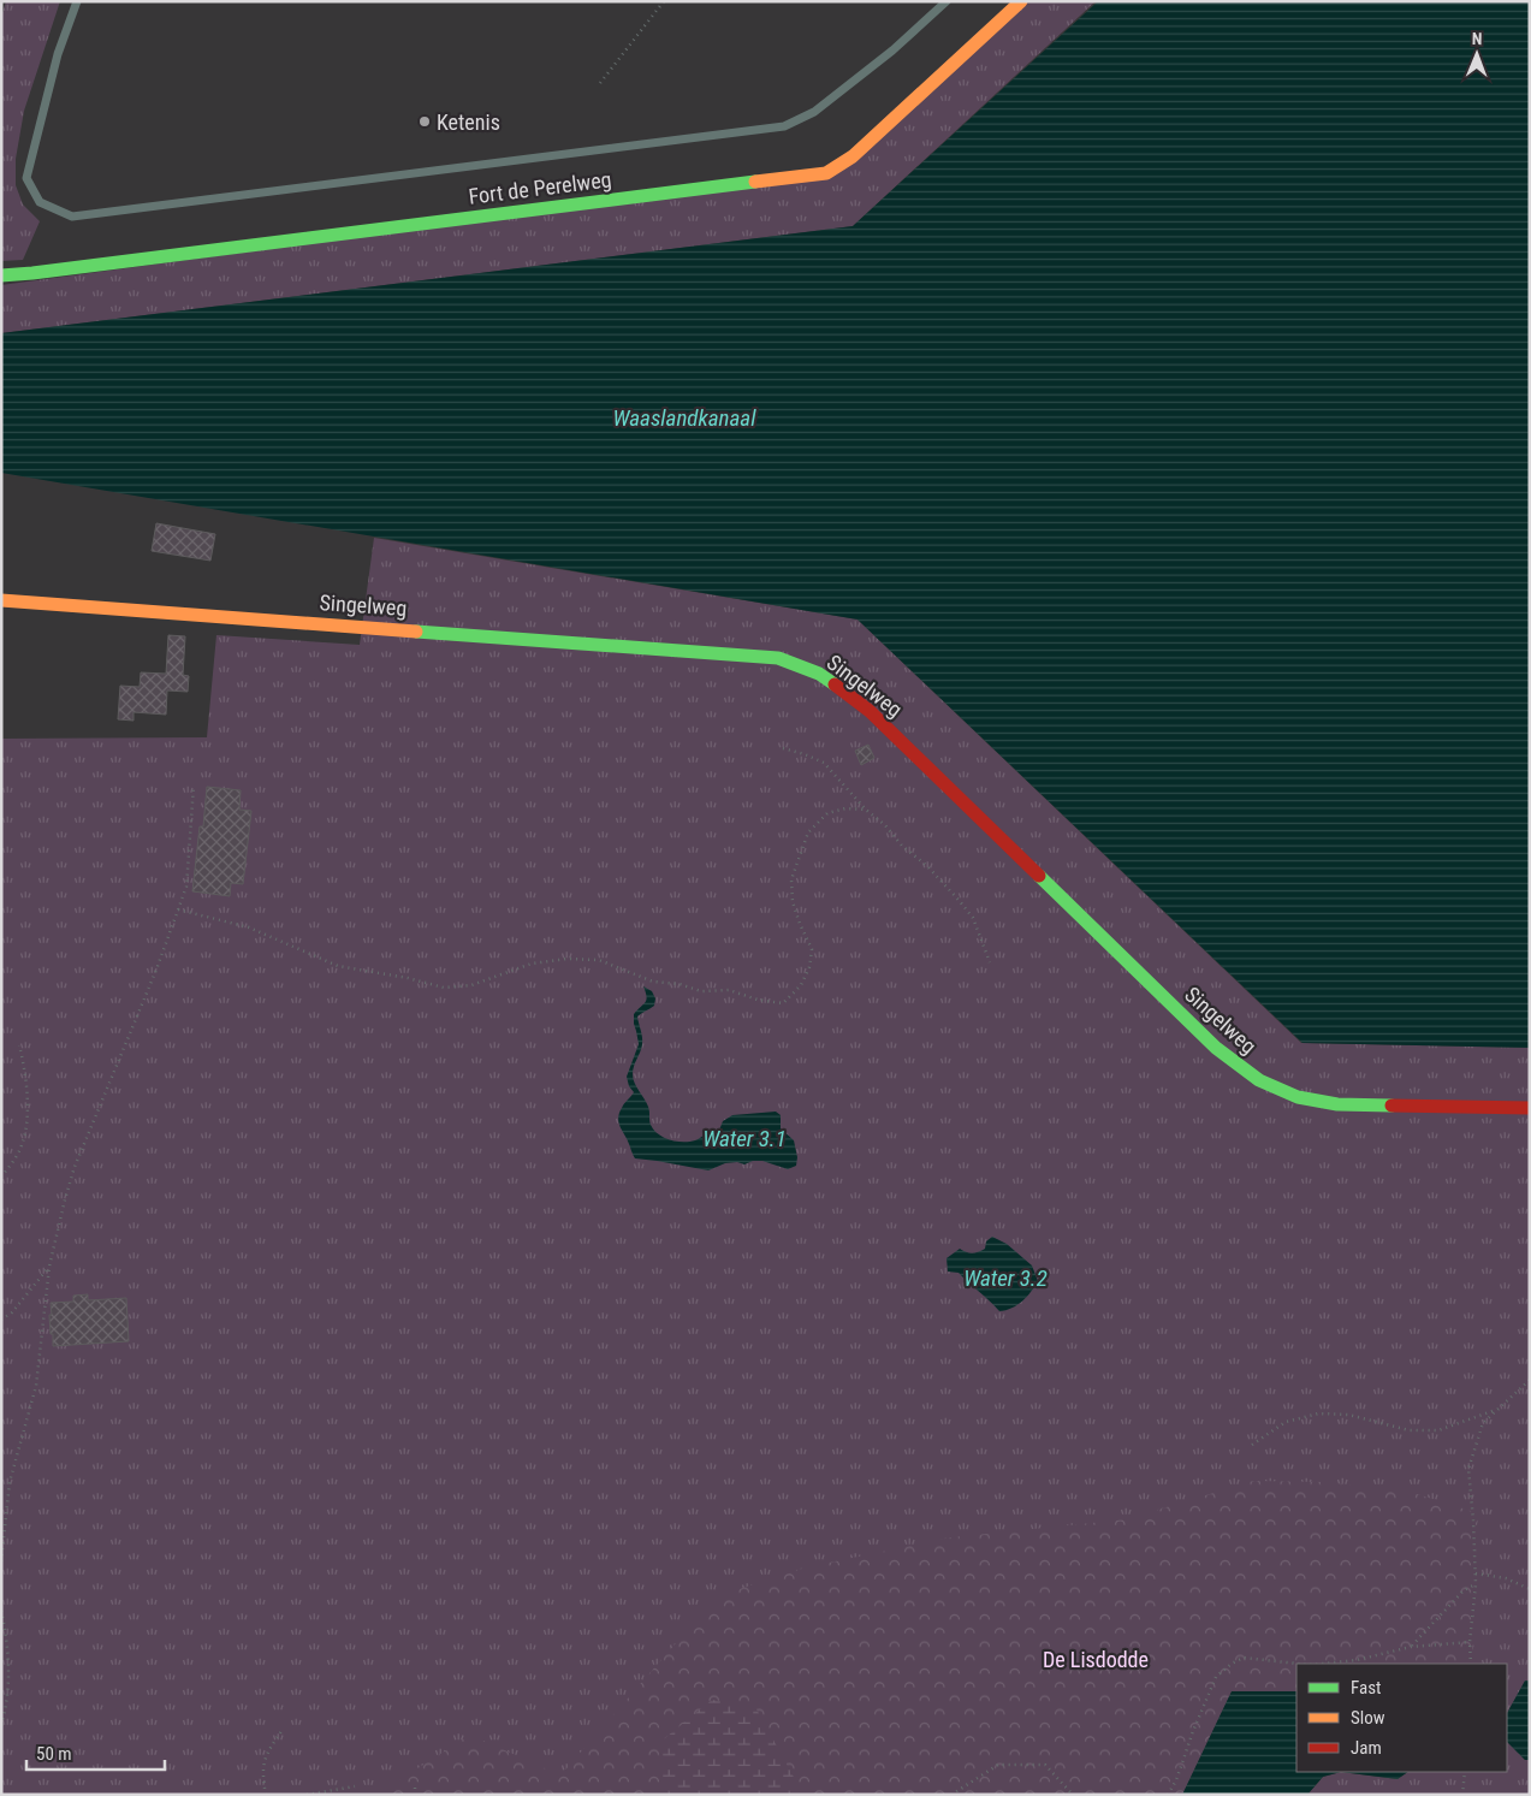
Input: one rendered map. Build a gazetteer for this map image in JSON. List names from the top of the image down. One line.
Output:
{"streets":{"street":["Fort de Perelweg","Singelweg"]},"water":["Waaslandkanaal","Water 3.1","Water 3.2"],"parks":["De Lisdodde"],"places":["Ketenis"],"legend":["Fast","Slow","Jam"],"scale_bar":"50 m","north":"top"}
